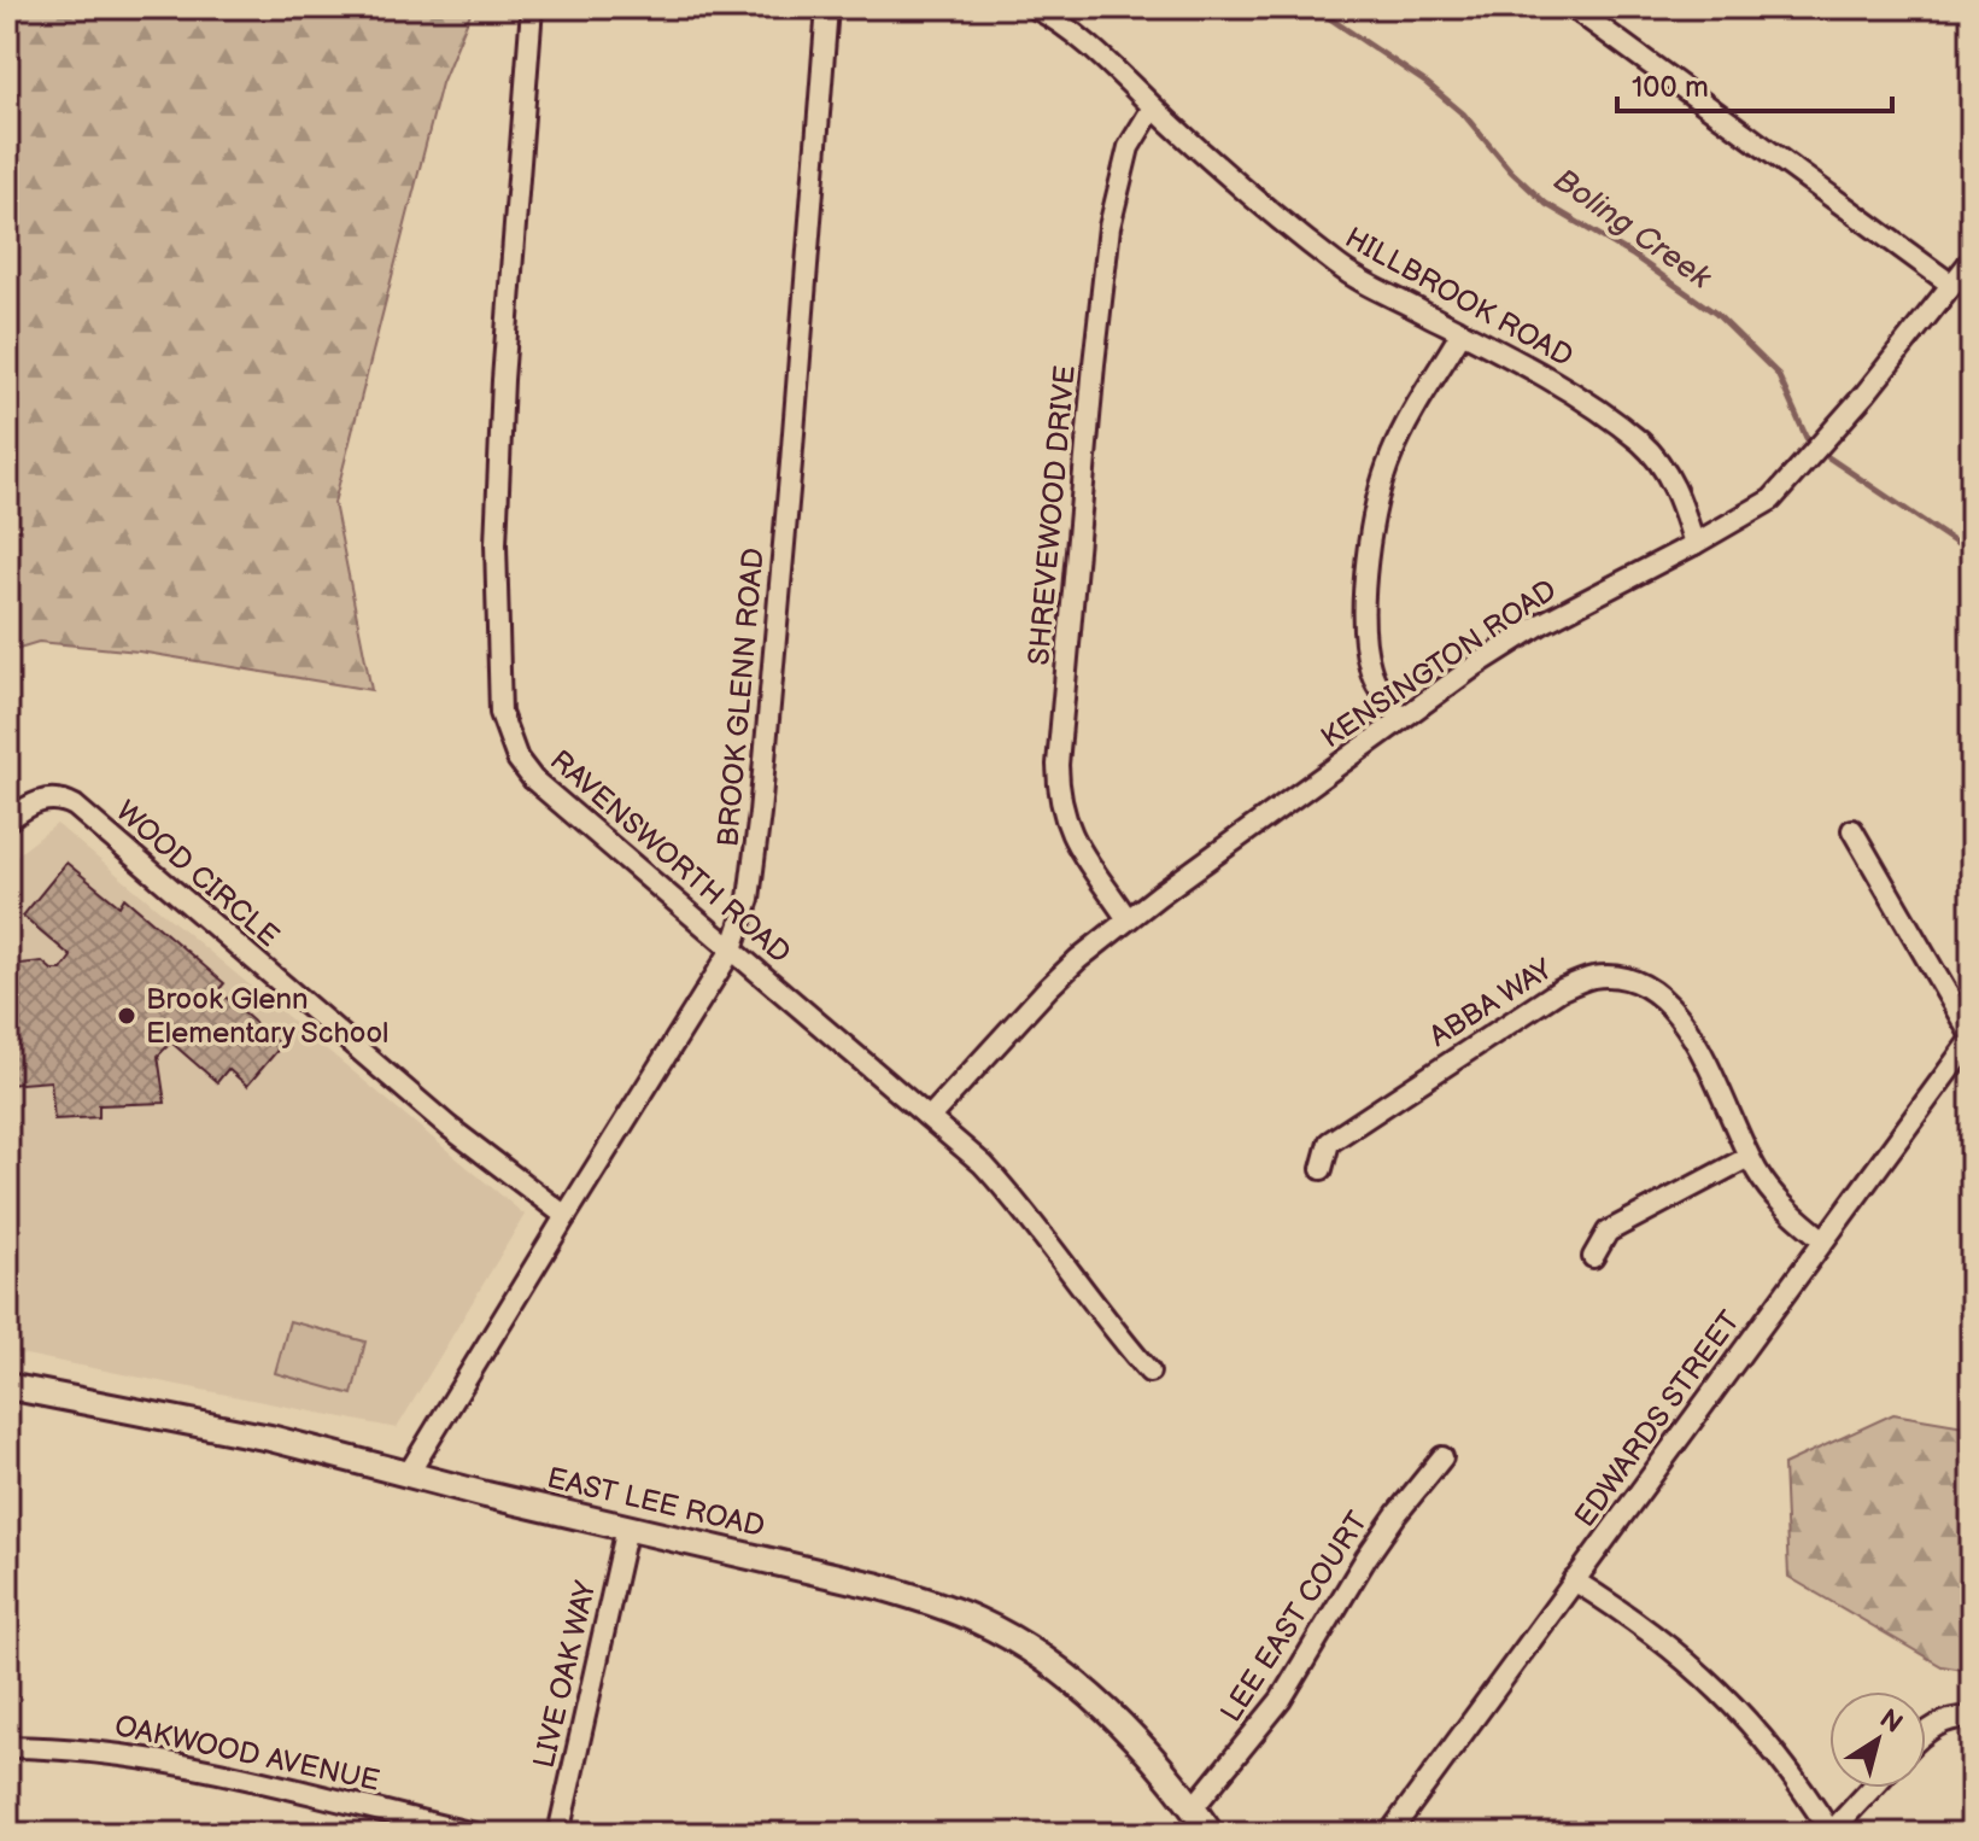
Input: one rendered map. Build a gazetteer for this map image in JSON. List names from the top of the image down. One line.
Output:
{"streets":{"street":["HILLBROOK ROAD","SHREVEWOOD DRIVE","KENSINGTON ROAD","BROOK GLENN ROAD","RAVENSWORTH ROAD","WOOD CIRCLE","ABBA WAY","EDWARDS STREET","EAST LEE ROAD","LEE EAST COURT","LIVE OAK WAY","OAKWOOD AVENUE"]},"crossings":[["HILLBROOK ROAD","SHREVEWOOD DRIVE"],["HILLBROOK ROAD","KENSINGTON ROAD"],["SHREVEWOOD DRIVE","KENSINGTON ROAD"],["KENSINGTON ROAD","RAVENSWORTH ROAD"],["BROOK GLENN ROAD","RAVENSWORTH ROAD"],["BROOK GLENN ROAD","WOOD CIRCLE"],["BROOK GLENN ROAD","EAST LEE ROAD"],["ABBA WAY","EDWARDS STREET"],["EAST LEE ROAD","LEE EAST COURT"],["EAST LEE ROAD","LIVE OAK WAY"]],"water":["Boling Creek"],"places":["Brook Glenn Elementary School"],"scale_bar":"100 m","north":"top right"}
